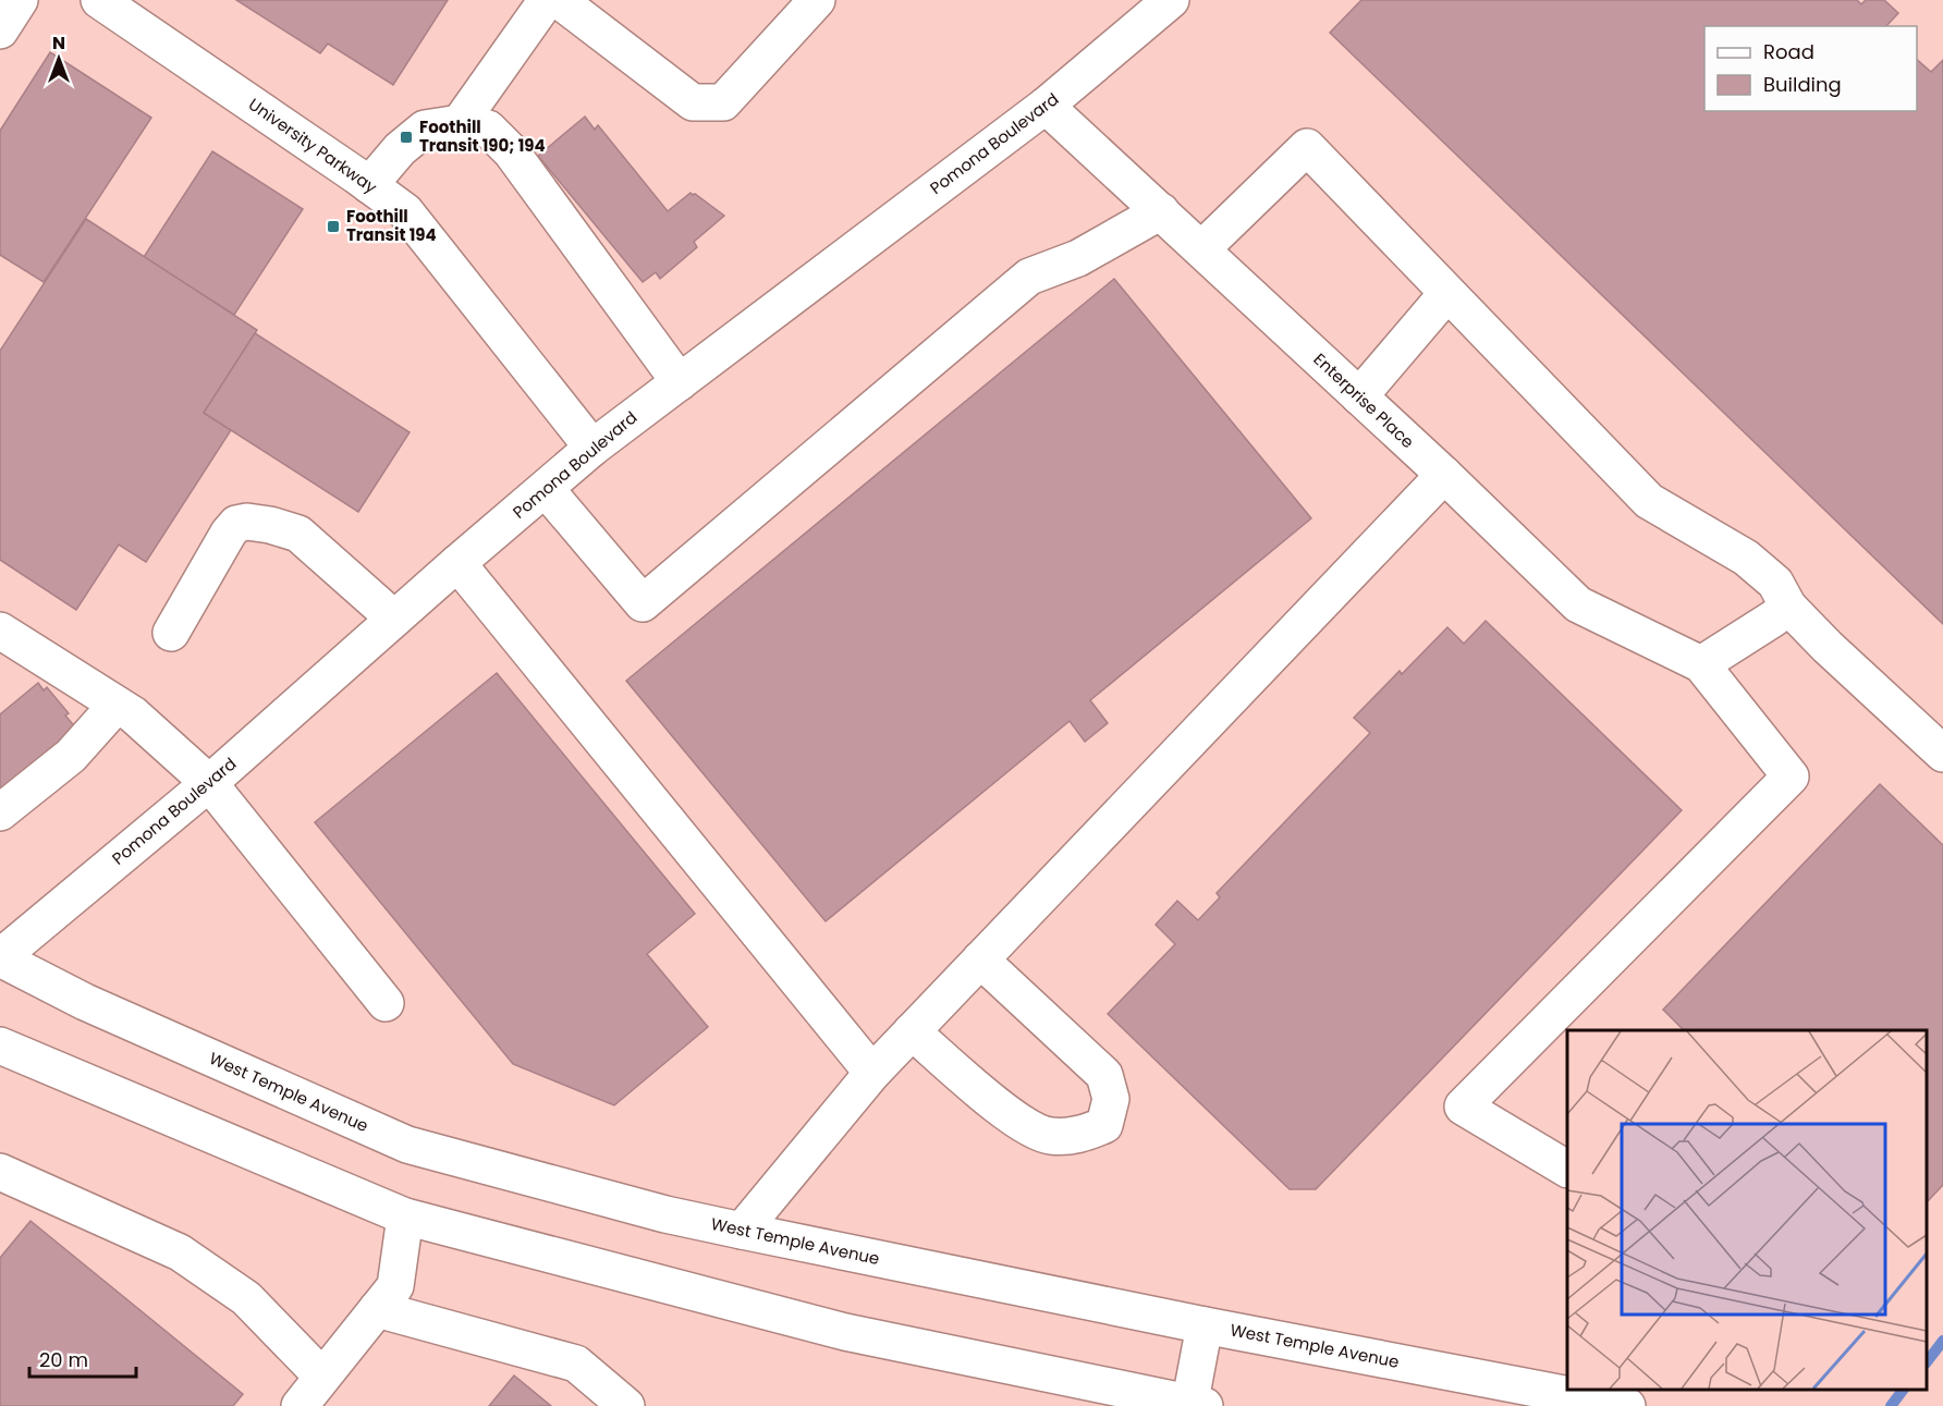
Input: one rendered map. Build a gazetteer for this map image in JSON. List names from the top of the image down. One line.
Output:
{"streets":{"street":["Pomona Boulevard","University Parkway","Enterprise Place","West Temple Avenue"]},"crossings":[["Pomona Boulevard","University Parkway"],["Pomona Boulevard","Enterprise Place"],["Pomona Boulevard","West Temple Avenue"]],"places":{"transit":["Foothill Transit 190; 194","Foothill Transit 194"]},"legend":["Road","Building"],"scale_bar":"20 m","north":"top"}
